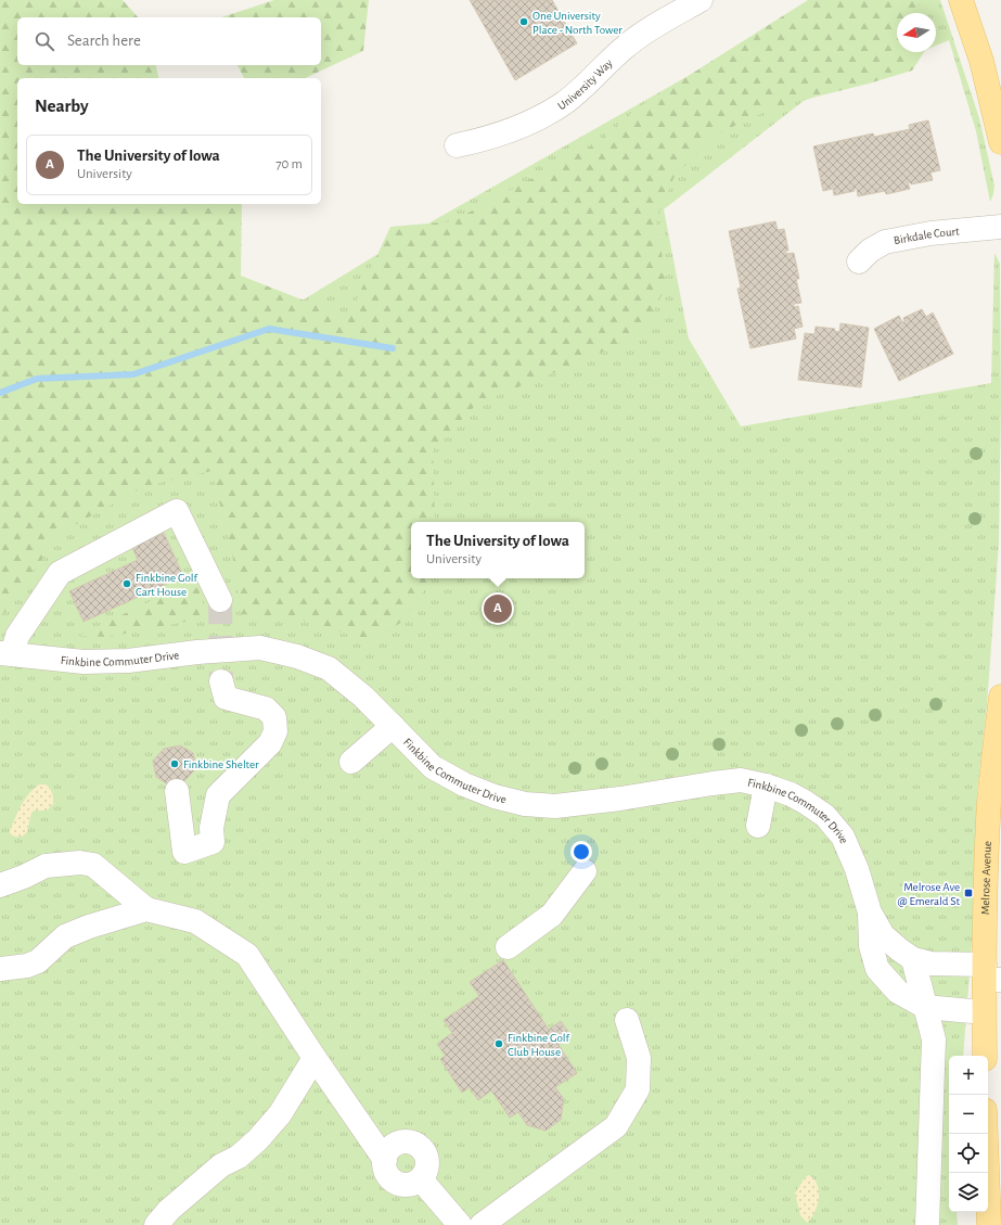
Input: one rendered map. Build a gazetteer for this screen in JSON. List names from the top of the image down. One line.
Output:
{"streets":{"main road":["Melrose Avenue"],"street":["University Way","Birkdale Court","Finkbine Commuter Drive"]},"crossings":[["Finkbine Commuter Drive","Melrose Avenue"]],"places":{"other":["One University Place - North Tower","Finkbine Golf Cart House","Finkbine Shelter","Finkbine Golf Club House"],"transit":["Melrose Ave @ Emerald St"]},"north":"left","page":{"search":"Search here","heading":"Nearby","list":[{"mark":"A","name":"The University of Iowa","note":"University","value":"70 m"}],"popup":["The University of Iowa","University"],"pins":"A","map_buttons":["+","−"]}}
